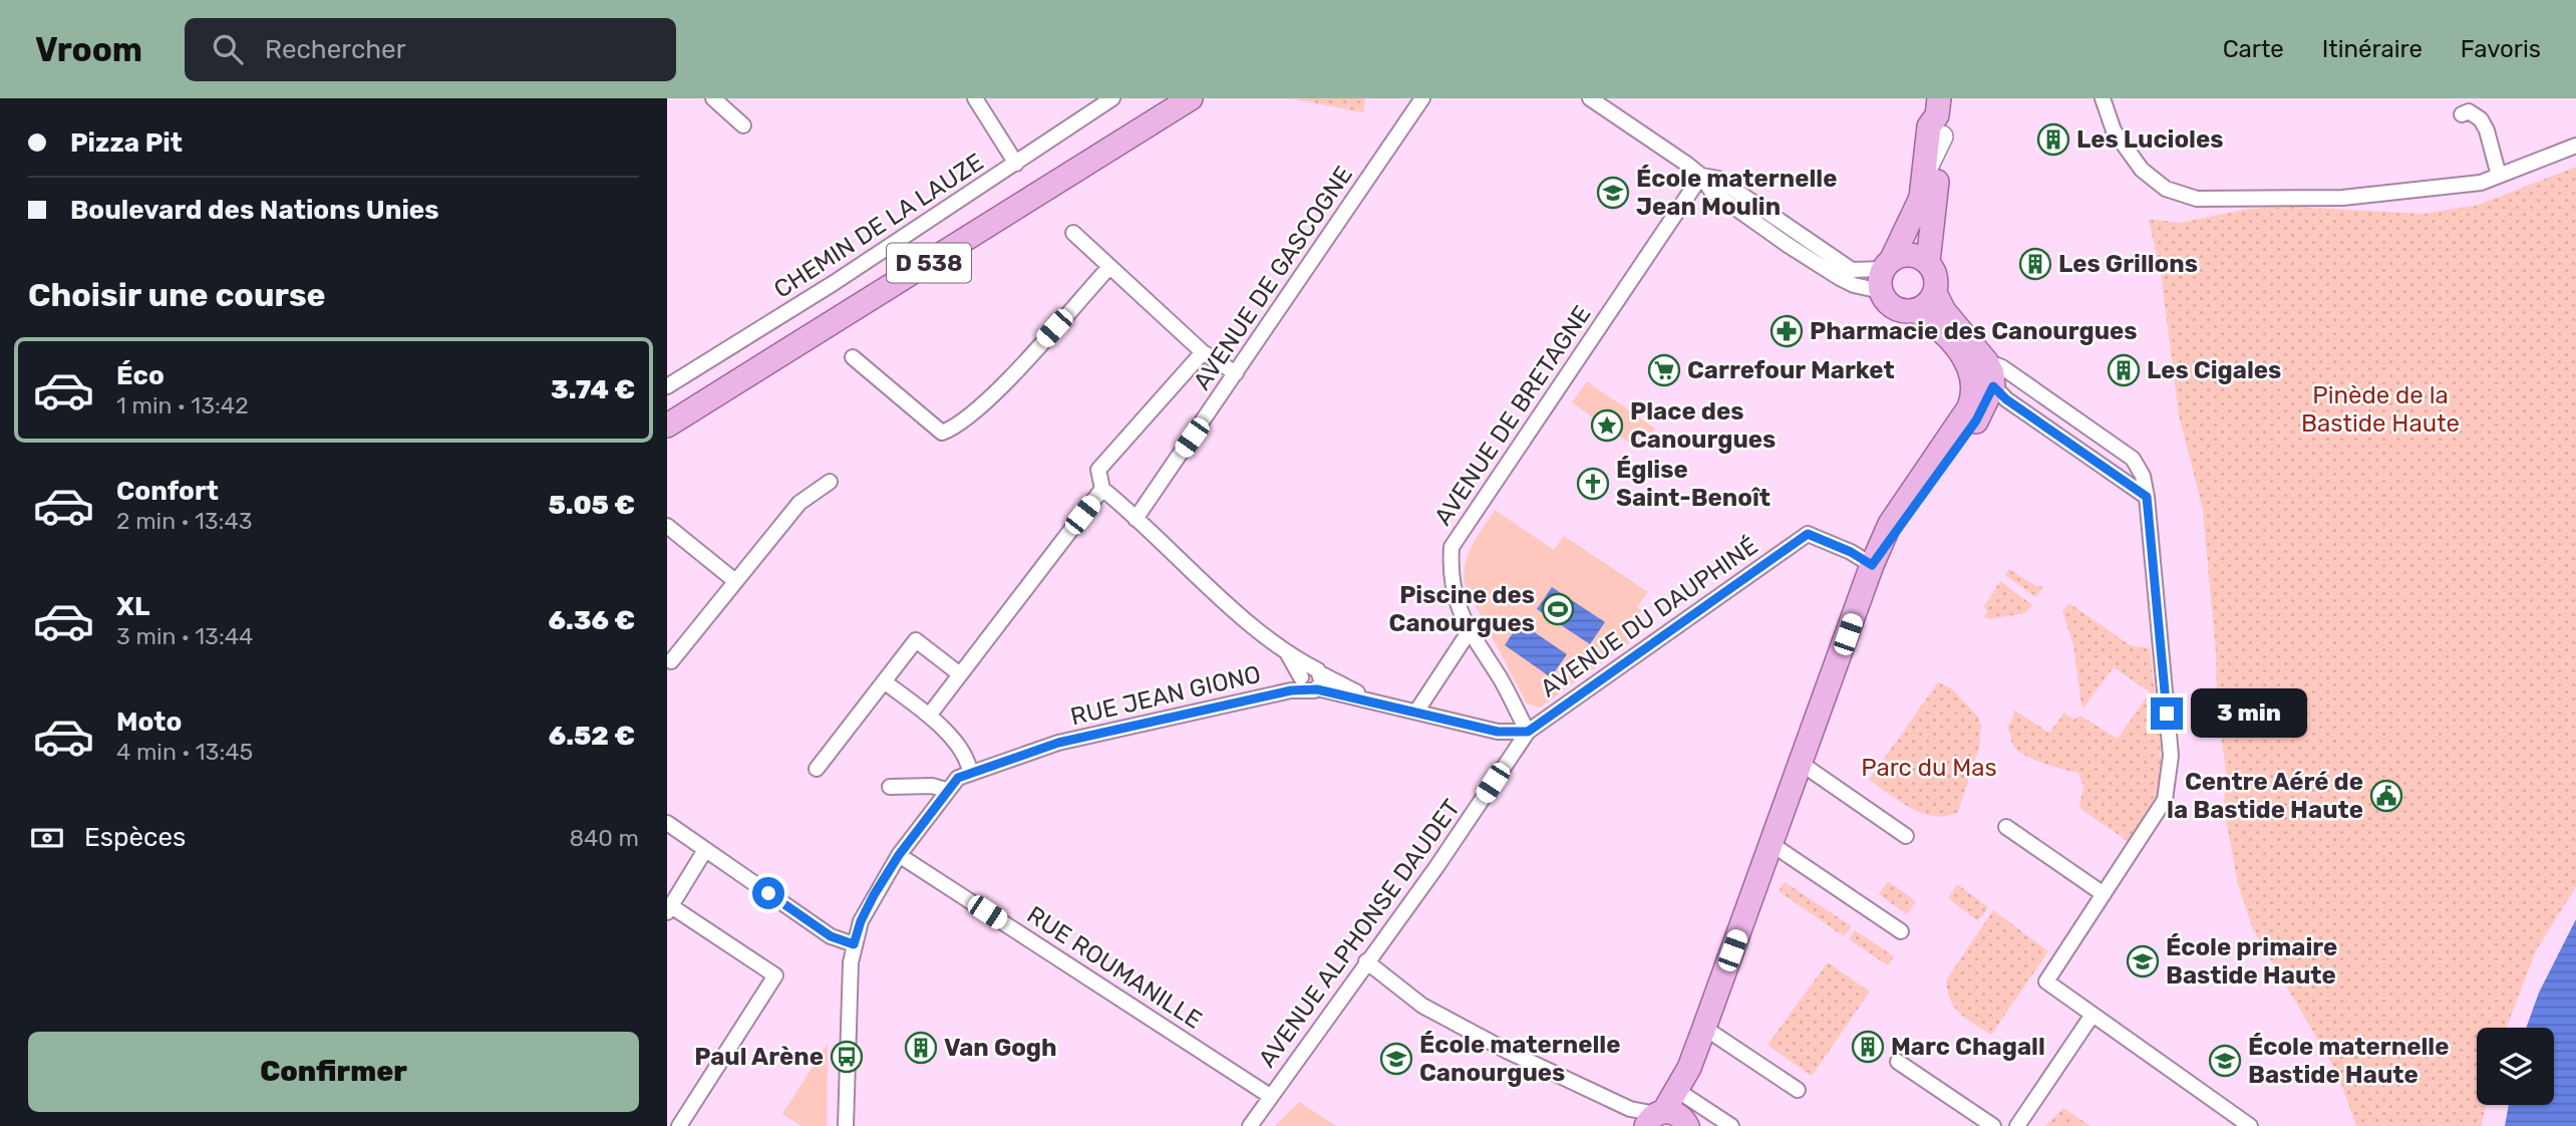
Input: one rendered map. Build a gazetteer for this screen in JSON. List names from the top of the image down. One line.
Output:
{"streets":{"main road":["D 538"],"street":["CHEMIN DE LA LAUZE","AVENUE DE GASCOGNE","AVENUE DE BRETAGNE","AVENUE DU DAUPHINÉ","RUE JEAN GIONO","AVENUE ALPHONSE DAUDET","RUE ROUMANILLE"]},"crossings":[["AVENUE DE BRETAGNE","AVENUE DU DAUPHINÉ"],["AVENUE DE BRETAGNE","AVENUE ALPHONSE DAUDET"],["AVENUE DU DAUPHINÉ","AVENUE ALPHONSE DAUDET"],["RUE JEAN GIONO","RUE ROUMANILLE"],["AVENUE ALPHONSE DAUDET","RUE ROUMANILLE"]],"parks":["Pinède de la Bastide Haute","Parc du Mas"],"places":{"building":["Les Lucioles","Les Grillons","Les Cigales","Marc Chagall","Van Gogh"],"school or university":["École maternelle Jean Moulin","École primaire Bastide Haute","École maternelle Canourgues","École maternelle Bastide Haute"],"pharmacy":["Pharmacie des Canourgues"],"supermarket":["Carrefour Market"],"place":["Place des Canourgues"],"church":["Église Saint-Benoît"],"sports":["Piscine des Canourgues"],"public building":["Centre Aéré de la Bastide Haute"],"bus stop":["Paul Arène"]},"page":{"header":"Vroom","search":"Rechercher","nav":["Carte","Itinéraire","Favoris"],"banner":["Pizza Pit","Boulevard des Nations Unies"],"heading":"Choisir une course","list":[{"name":"Éco","note":"1 min · 13:42","value":"3.74 €"},{"name":"Confort","note":"2 min · 13:43","value":"5.05 €"},{"name":"XL","note":"3 min · 13:44","value":"6.36 €"},{"name":"Moto","note":"4 min · 13:45","value":"6.52 €"}],"bubble":"3 min","pay":["Espèces","840 m"],"buttons":"Confirmer"}}
